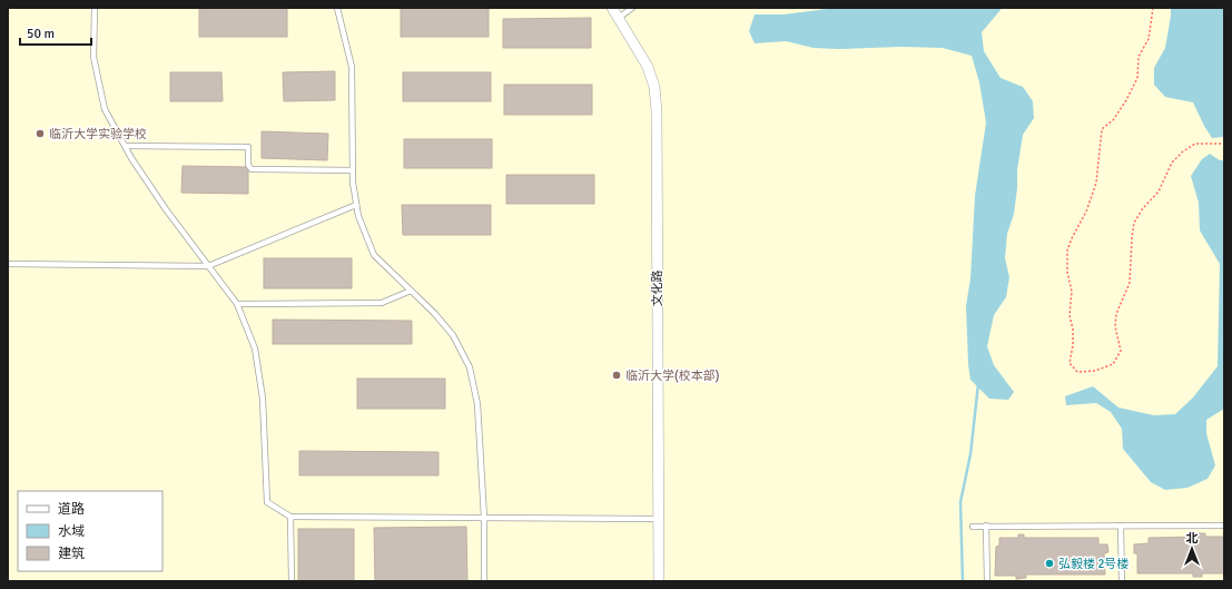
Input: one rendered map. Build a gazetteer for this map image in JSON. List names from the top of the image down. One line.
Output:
{"streets":{"street":["文化路"]},"places":["临沂大学实验学校","临沂大学(校本部)","弘毅楼 2号楼"],"legend":["道路","水域","建筑"],"scale_bar":"50 m","north":"top"}
